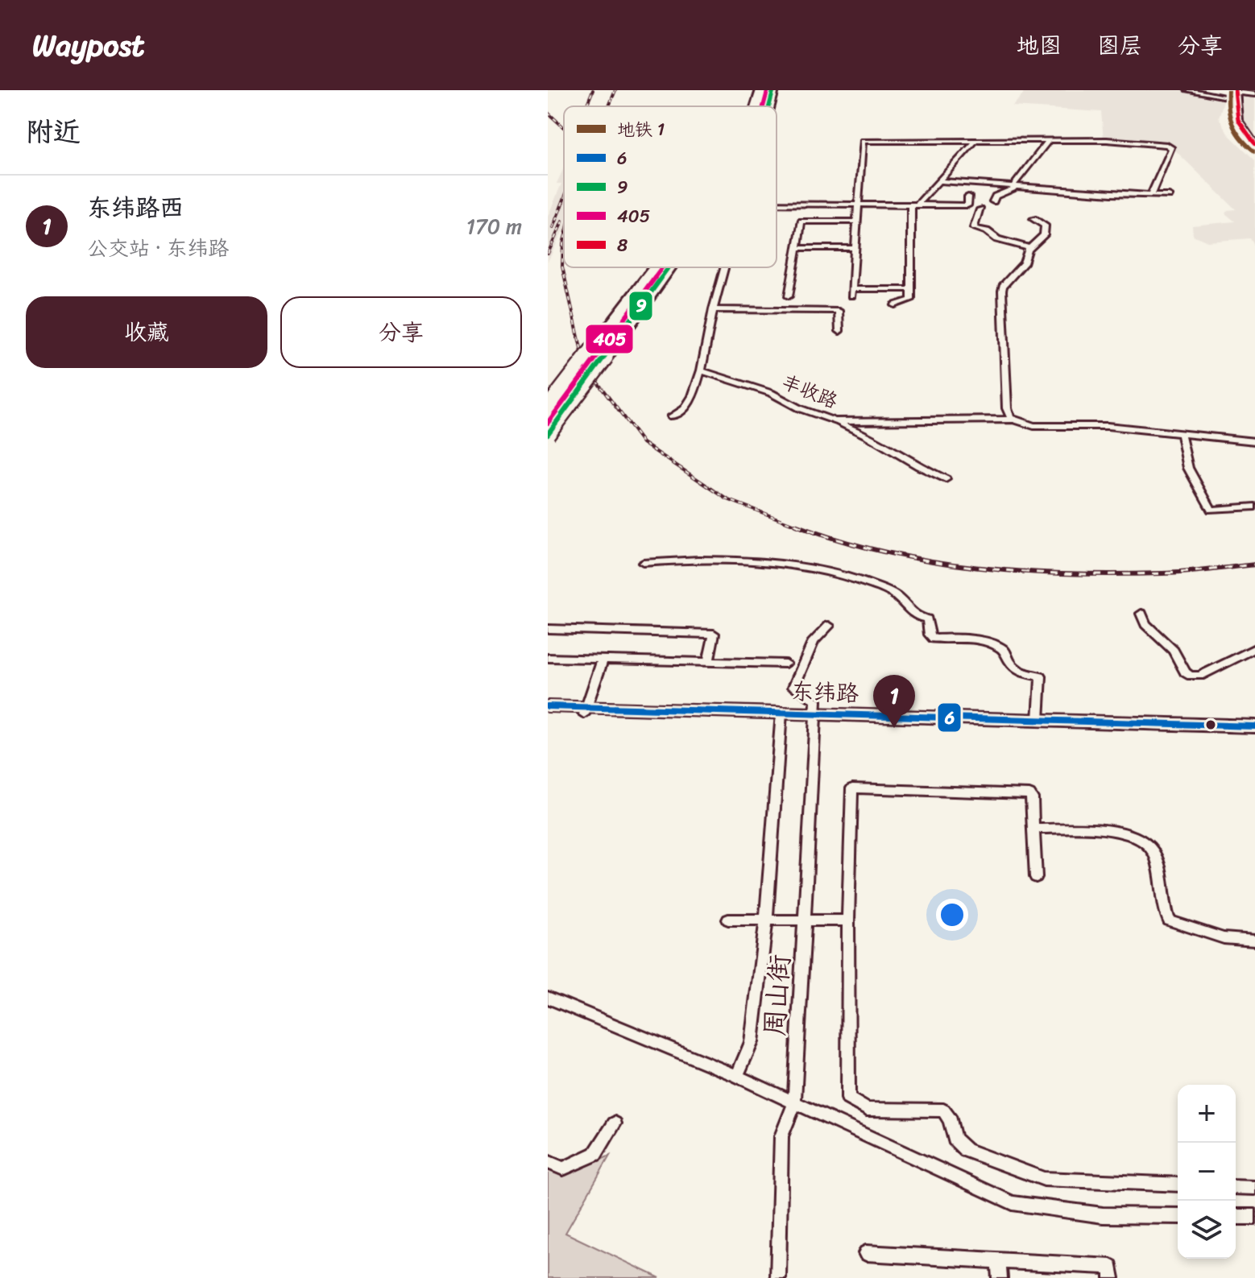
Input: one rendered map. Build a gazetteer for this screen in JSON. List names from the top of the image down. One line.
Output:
{"streets":{"main road":["东纬路"],"street":["丰收路","周山街"]},"crossings":[["东纬路","周山街"]],"lines":["metro line 1","transit line 9","transit line 405","transit line 8","transit line 6"],"legend":["地铁 1","6","9","405","8"],"page":{"header":"Waypost","nav":["地图","图层","分享"],"heading":"附近","list":[{"mark":"1","name":"东纬路西","note":"公交站 · 东纬路","value":"170 m"}],"buttons":["收藏","分享"],"pins":"1","map_buttons":["+","−"]}}
